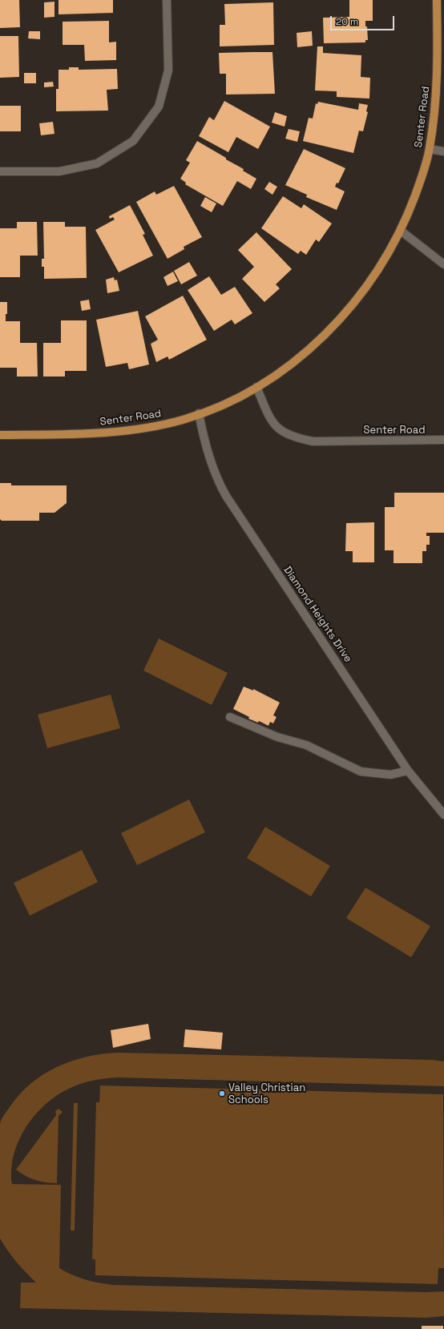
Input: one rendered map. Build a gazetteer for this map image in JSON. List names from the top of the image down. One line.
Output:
{"streets":{"main road":["Senter Road"],"street":["Diamond Heights Drive"]},"crossings":[["Senter Road","Diamond Heights Drive"]],"places":["Valley Christian Schools"],"scale_bar":"20 m"}
